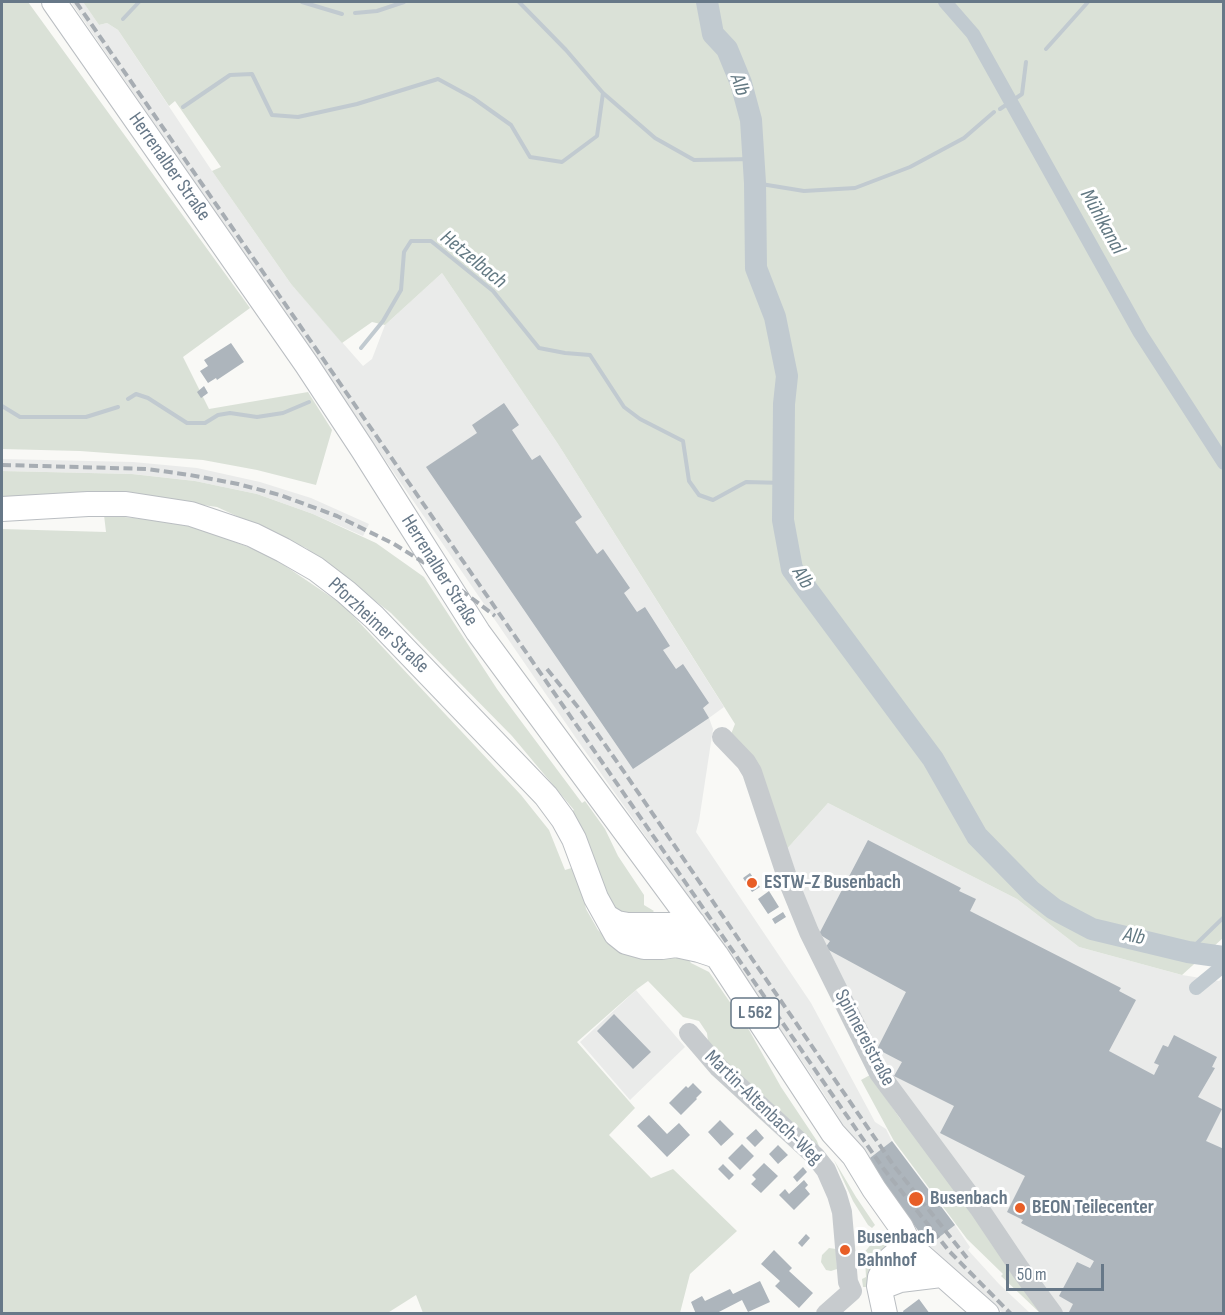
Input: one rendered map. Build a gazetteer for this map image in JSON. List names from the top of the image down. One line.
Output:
{"streets":{"main road":["Herrenalber Straße","Pforzheimer Straße","L 562"],"street":["Spinnereistraße","Martin-Altenbach-Weg"]},"crossings":[["Herrenalber Straße","Pforzheimer Straße"],["Herrenalber Straße","L 562"]],"water":["Alb","Mühlkanal","Hetzelbach"],"places":["ESTW-Z Busenbach","Busenbach","BEON Teilecenter","Busenbach Bahnhof"],"scale_bar":"50 m"}
